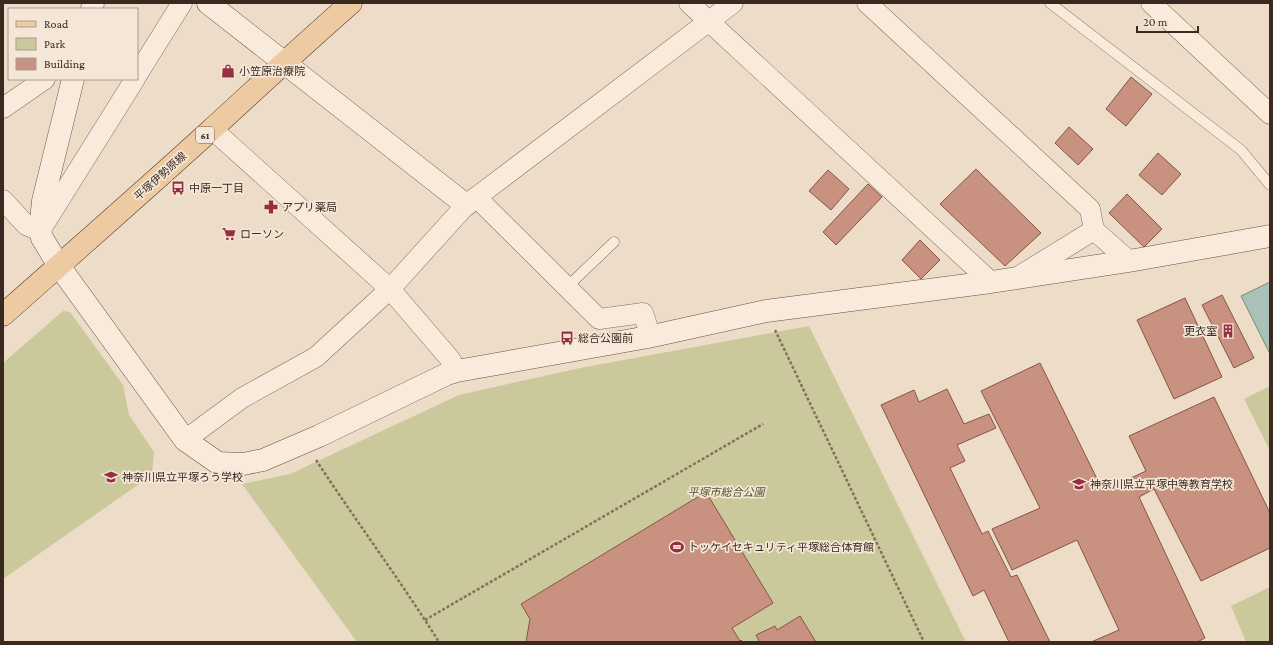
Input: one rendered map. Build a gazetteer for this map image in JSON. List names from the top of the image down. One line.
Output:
{"streets":{"main road":["61","平塚伊勢原線"]},"parks":["平塚市総合公園"],"places":{"shop":["小笠原治療院"],"bus stop":["中原一丁目","総合公園前"],"pharmacy":["アプリ薬局"],"supermarket":["ローソン"],"building":["更衣室"],"school or university":["神奈川県立平塚ろう学校","神奈川県立平塚中等教育学校"],"sports":["トッケイセキュリティ平塚総合体育館"]},"legend":["Road","Park","Building"],"scale_bar":"20 m"}
